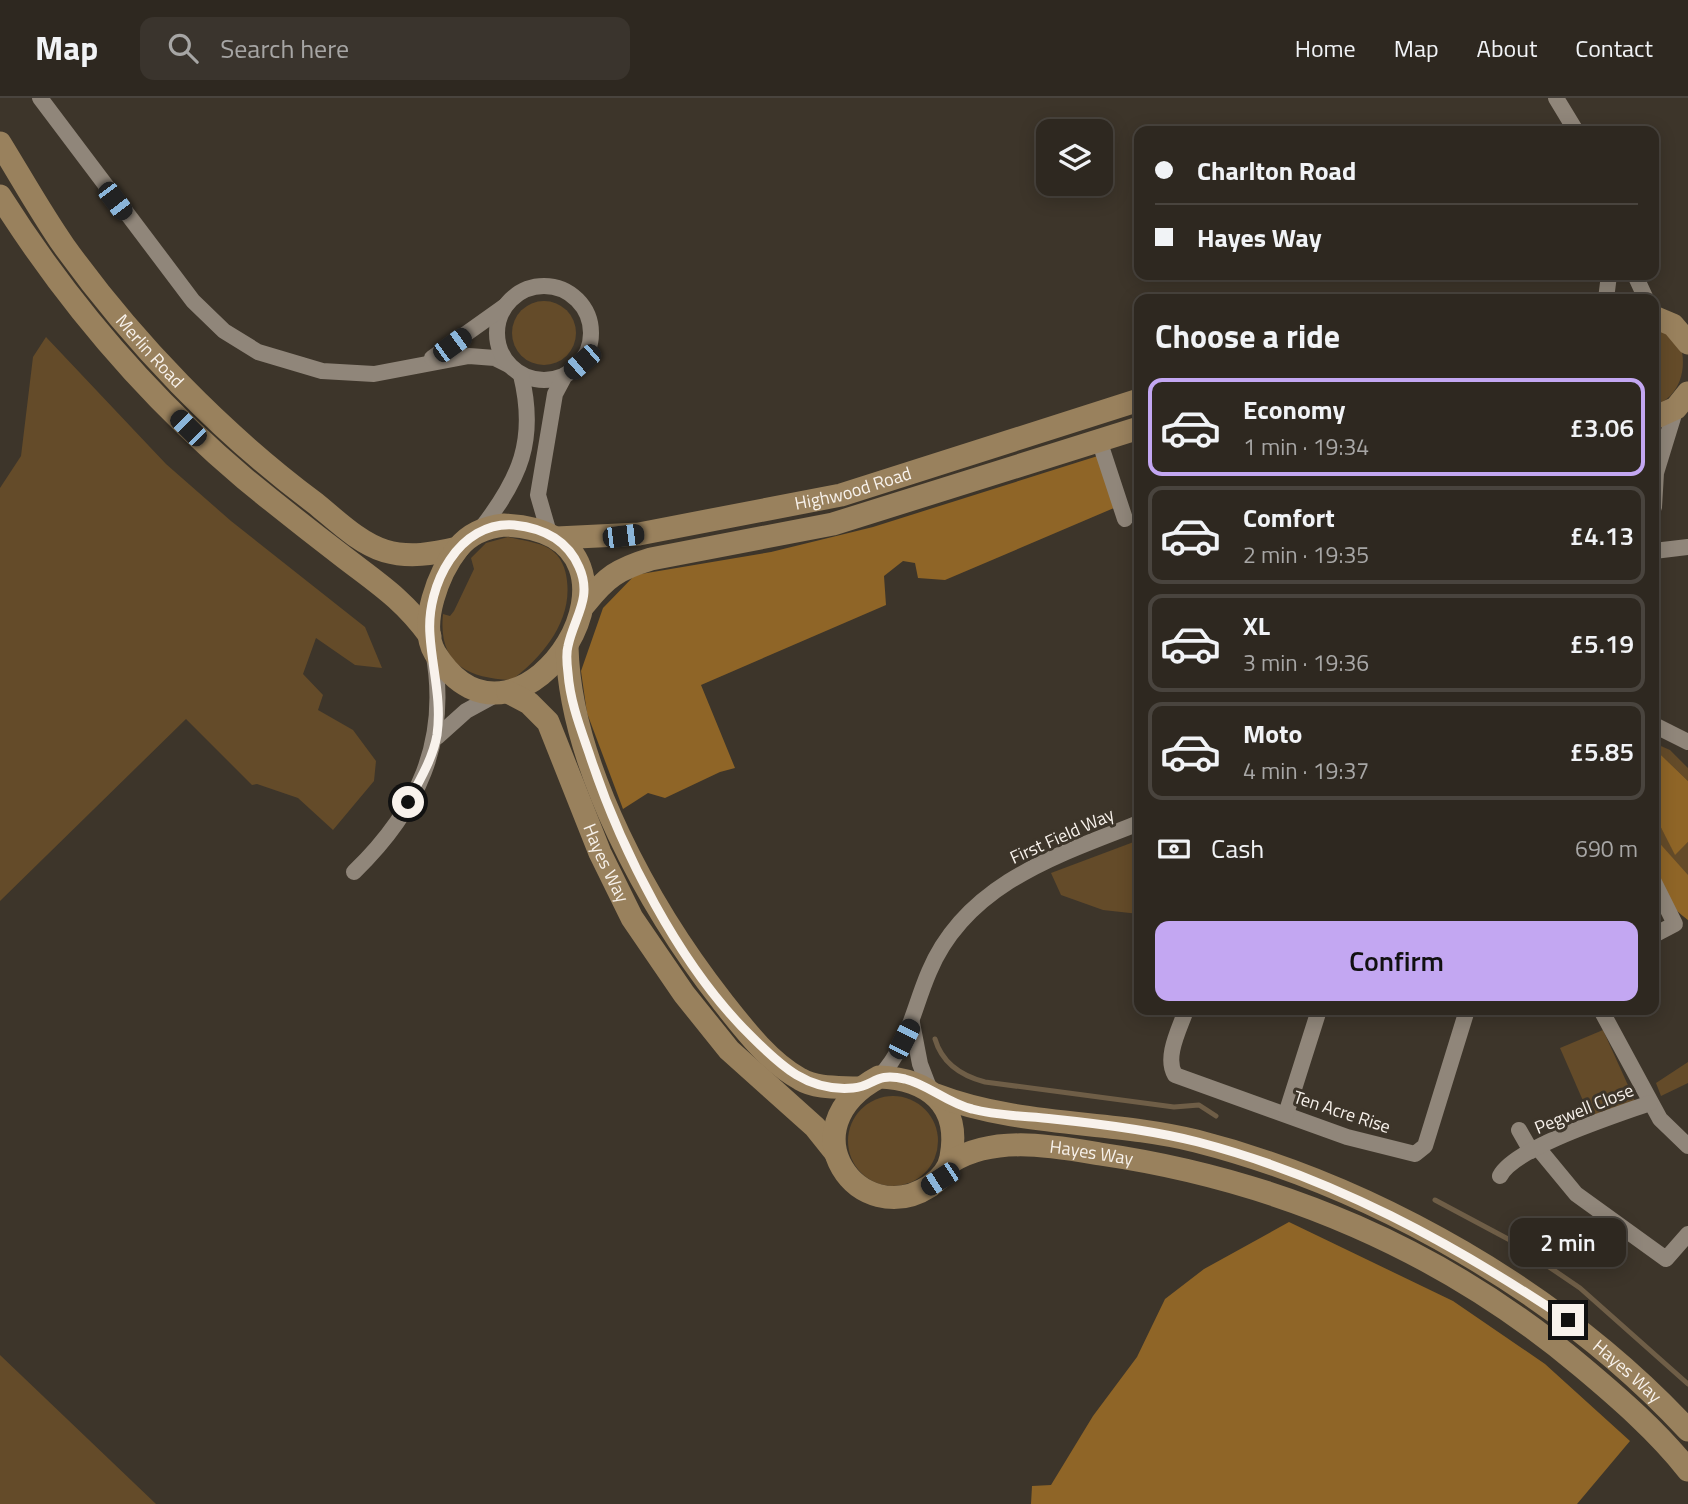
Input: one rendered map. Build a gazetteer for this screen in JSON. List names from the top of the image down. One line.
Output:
{"streets":{"street":["Merlin Road","Highwood Road","First Field Way","Hayes Way","Pegwell Close","Ten Acre Rise"]},"crossings":[["Merlin Road","Highwood Road"],["Merlin Road","Hayes Way"],["Highwood Road","Hayes Way"],["First Field Way","Hayes Way"]],"page":{"header":"Map","search":"Search here","nav":["Home","Map","About","Contact"],"banner":["Charlton Road","Hayes Way"],"heading":"Choose a ride","list":[{"name":"Economy","note":"1 min · 19:34","value":"£3.06"},{"name":"Comfort","note":"2 min · 19:35","value":"£4.13"},{"name":"XL","note":"3 min · 19:36","value":"£5.19"},{"name":"Moto","note":"4 min · 19:37","value":"£5.85"}],"pay":["Cash","690 m"],"buttons":"Confirm","bubble":"2 min"}}
